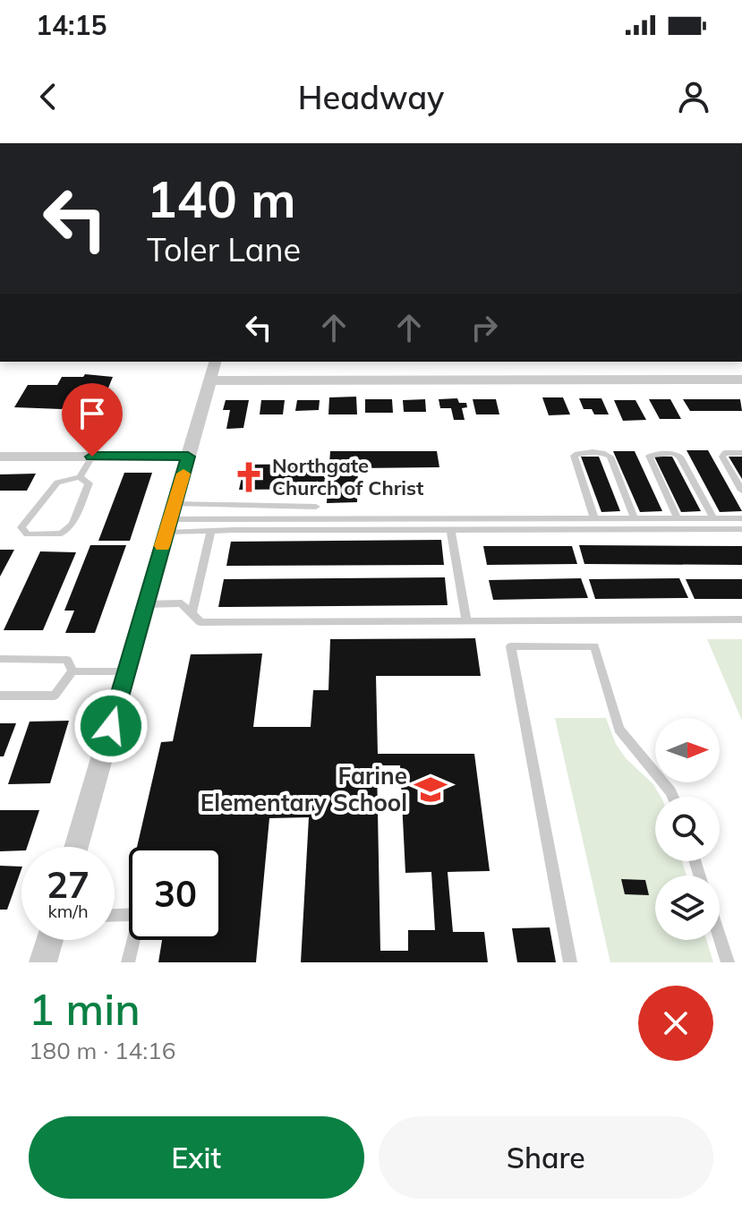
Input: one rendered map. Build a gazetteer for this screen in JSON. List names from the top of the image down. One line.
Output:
{"places":{"church":["Northgate Church of Christ"],"school or university":["Farine Elementary School"]},"north":"right","page":{"status":"14:15","header":"Headway","turn":["140 m","Toler Lane"],"speed":"27 km/h","limit":"30","heading":["1 min","180 m · 14:16"],"buttons":["Exit","Share"]}}
